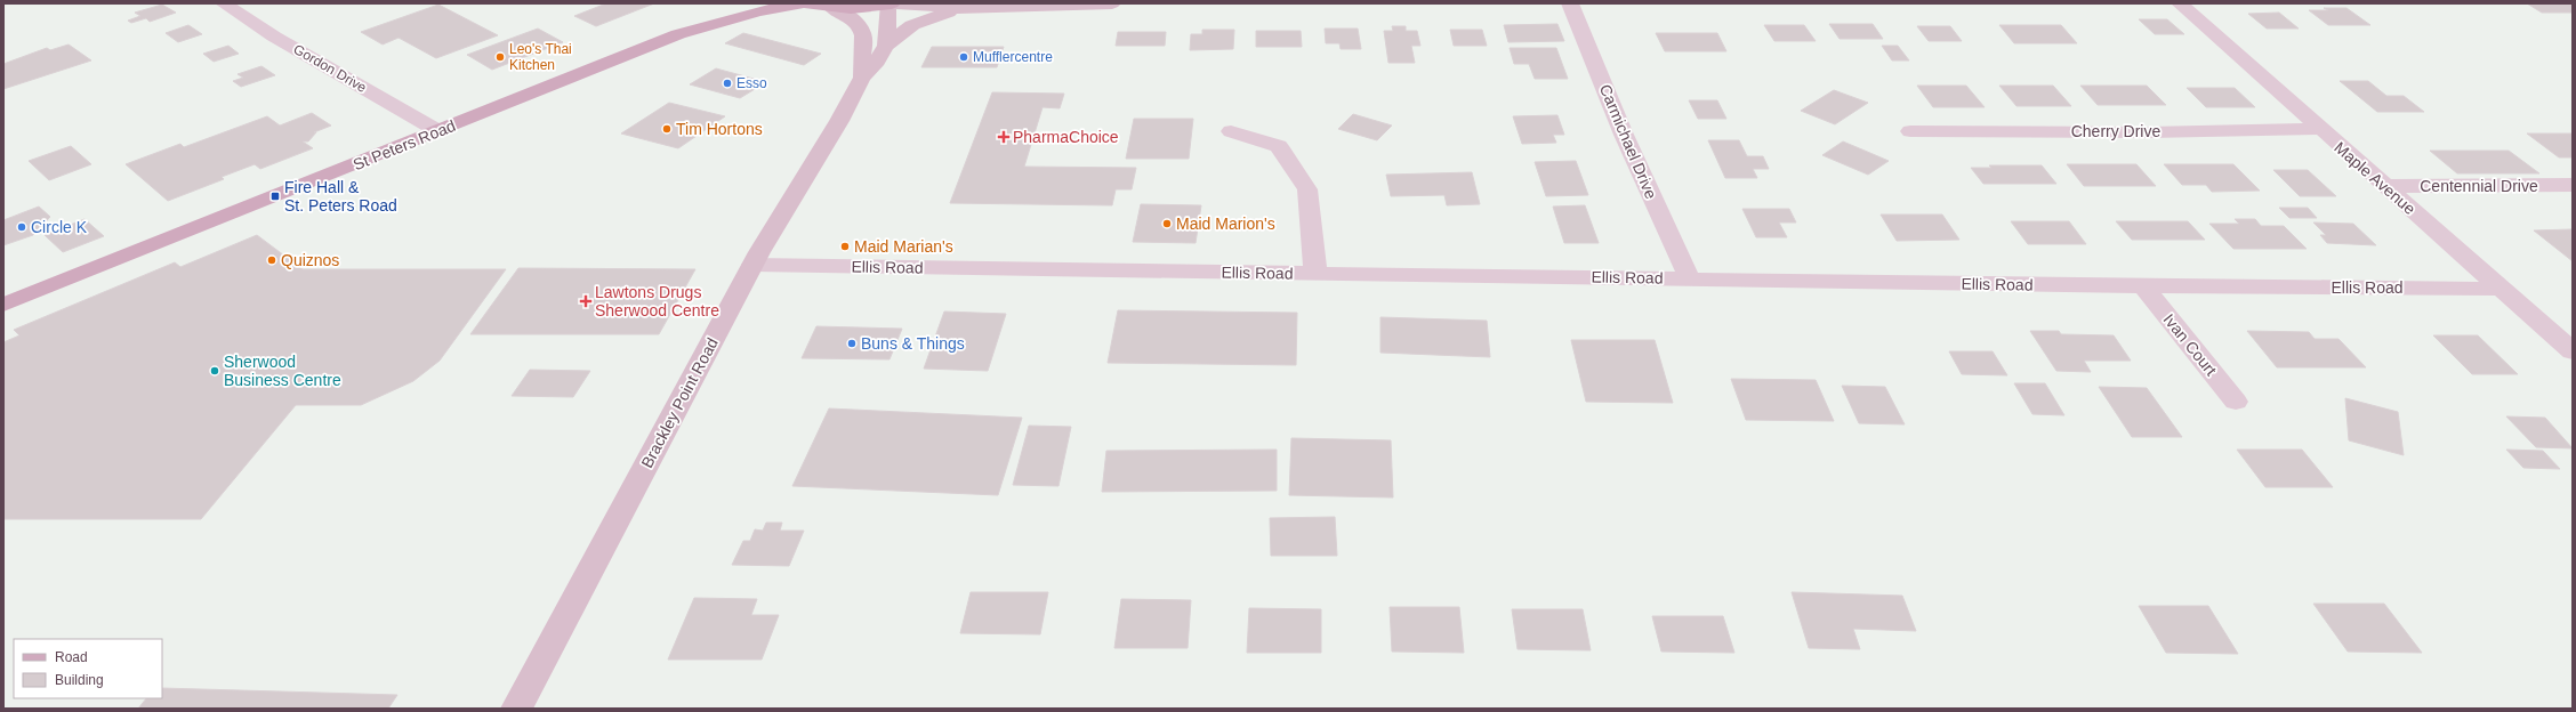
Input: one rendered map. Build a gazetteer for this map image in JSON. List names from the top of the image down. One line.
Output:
{"streets":{"main road":["St Peters Road","Brackley Point Road"],"street":["Gordon Drive","Cherry Drive","Carmichael Drive","Maple Avenue","Centennial Drive","Ellis Road","Ivan Court"]},"crossings":[["Gordon Drive","St Peters Road"],["Cherry Drive","Maple Avenue"],["Carmichael Drive","Ellis Road"],["Maple Avenue","Centennial Drive"],["Maple Avenue","Ellis Road"],["Ellis Road","Ivan Court"],["Ellis Road","Brackley Point Road"]],"places":{"other":["Leo's Thai Kitchen","Mufflercentre","Esso","Tim Hortons","Maid Marion's","Circle K","Maid Marian's","Quiznos","Buns & Things","Sherwood Business Centre"],"health":["PharmaChoice","Lawtons Drugs Sherwood Centre"],"transit":["Fire Hall & St. Peters Road"]},"legend":["Road","Building"]}
